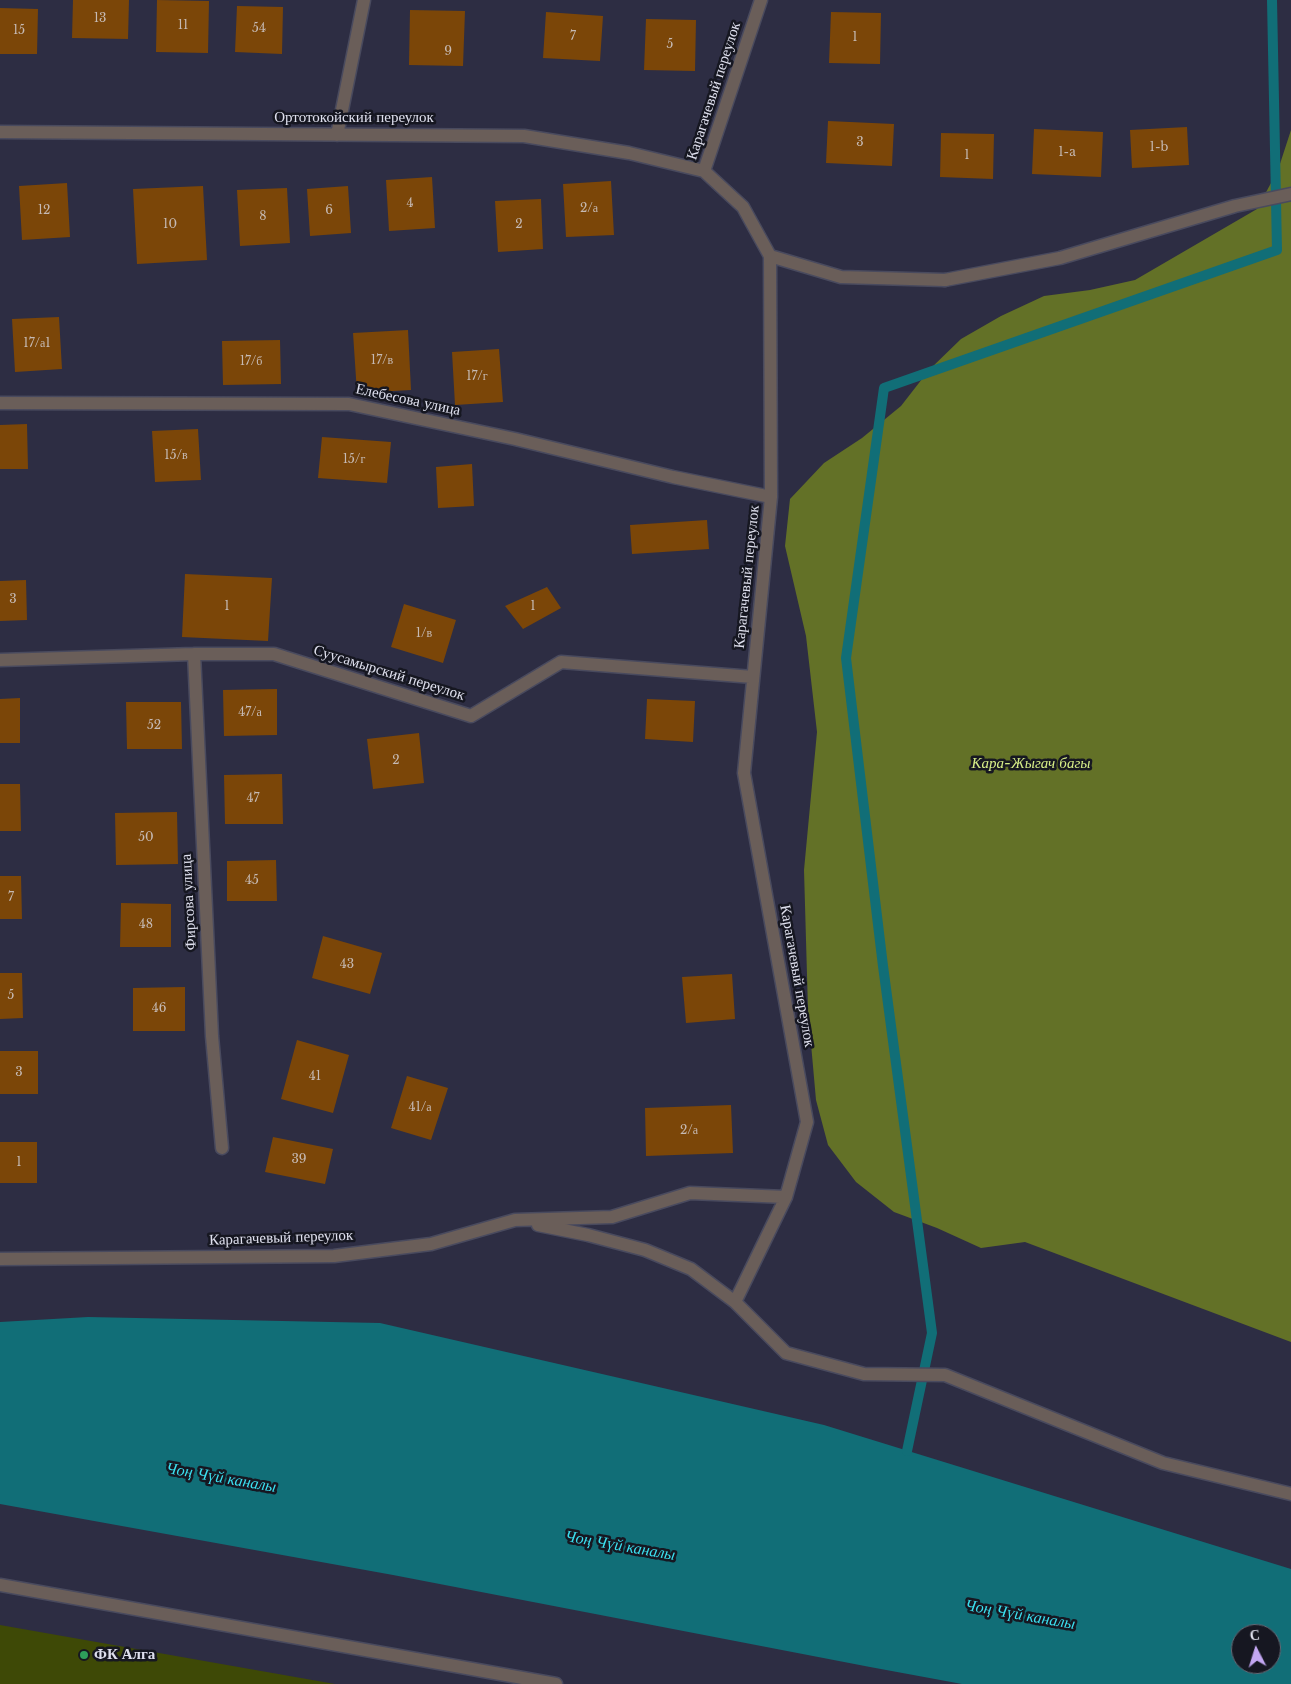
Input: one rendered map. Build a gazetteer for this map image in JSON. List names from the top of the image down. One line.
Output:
{"streets":{"street":["Карагачевый переулок","Ортотокойский переулок","Елебесова улица","Суусамырский переулок","Фирсова улица"]},"crossings":[["Карагачевый переулок","Ортотокойский переулок"],["Карагачевый переулок","Елебесова улица"],["Карагачевый переулок","Суусамырский переулок"],["Суусамырский переулок","Фирсова улица"]],"water":["Чоң Чүй каналы"],"parks":["Кара-Жыгач багы"],"places":["ФК Алга"],"house_numbers":["13","11","54","15","7","1","5","9","3","1-b","1-a","1","4","2/а","12","6","8","10","2","17/а1","17/в","17/б","17/г","15/в","15/г","3","1","1","1/в","47/а","52","2","47","50","45","7","48","43","5","46","3","41","41/а","2/а","39","1"],"north":"top"}
